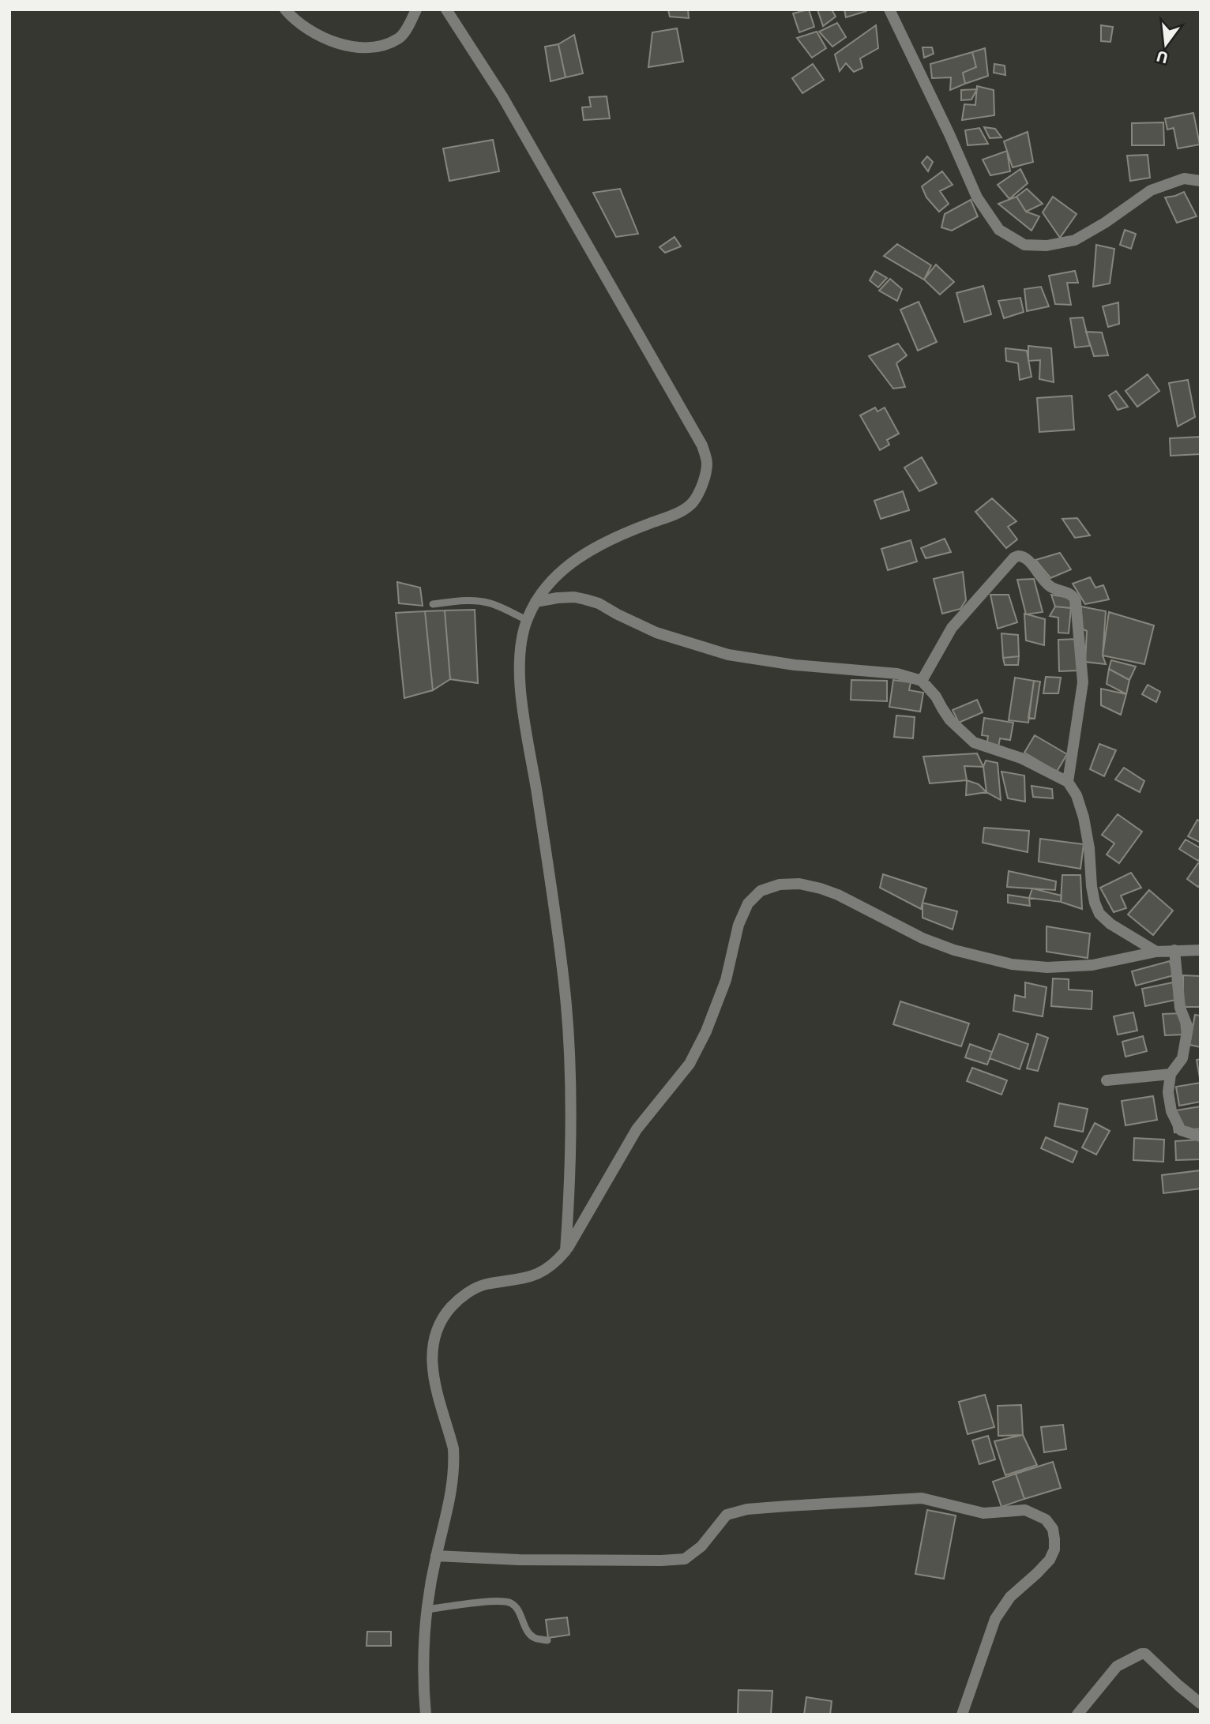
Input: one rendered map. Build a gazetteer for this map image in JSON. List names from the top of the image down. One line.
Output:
{"north":"bottom"}
